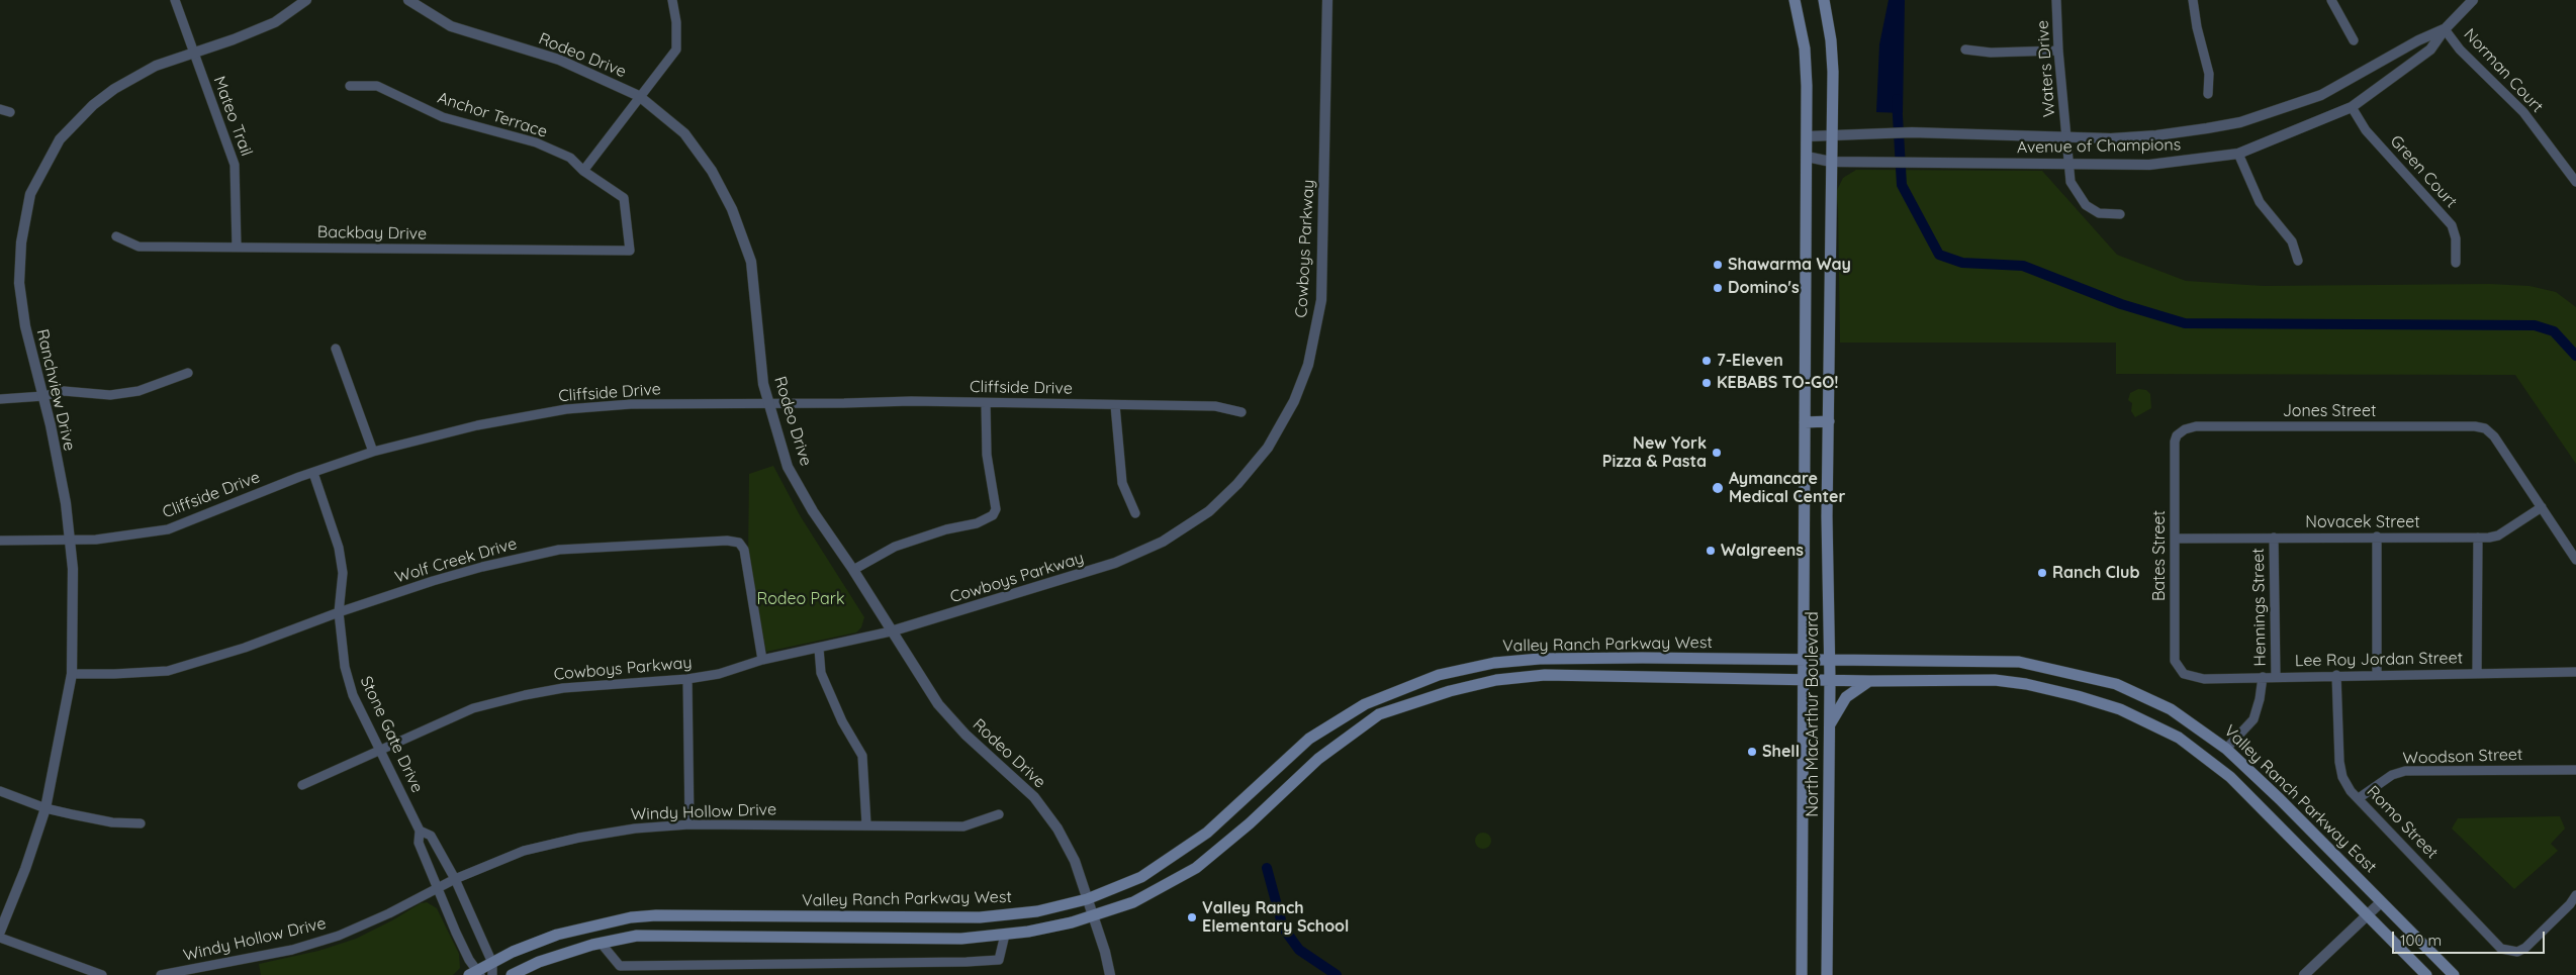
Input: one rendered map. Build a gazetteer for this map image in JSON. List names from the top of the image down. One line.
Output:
{"streets":{"main road":["Valley Ranch Parkway West","North MacArthur Boulevard","Valley Ranch Parkway East"],"street":["Rodeo Drive","Waters Drive","Norman Court","Anchor Terrace","Mateo Trail","Avenue of Champions","Green Court","Backbay Drive","Cowboys Parkway","Cliffside Drive","Ranchview Drive","Jones Street","Novacek Street","Bates Street","Wolf Creek Drive","Hennings Street","Lee Roy Jordan Street","Stone Gate Drive","Woodson Street","Windy Hollow Drive","Romo Street"]},"crossings":[["Rodeo Drive","Cowboys Parkway"],["Rodeo Drive","Cliffside Drive"],["Rodeo Drive","Valley Ranch Parkway West"],["Waters Drive","Avenue of Champions"],["Norman Court","Avenue of Champions"],["Anchor Terrace","Backbay Drive"],["Mateo Trail","Backbay Drive"],["Mateo Trail","Ranchview Drive"],["Avenue of Champions","Green Court"],["Avenue of Champions","North MacArthur Boulevard"],["Cowboys Parkway","Wolf Creek Drive"],["Cowboys Parkway","Stone Gate Drive"],["Cliffside Drive","Ranchview Drive"],["Cliffside Drive","Stone Gate Drive"],["Ranchview Drive","Wolf Creek Drive"],["Jones Street","Novacek Street"],["Jones Street","Bates Street"],["Novacek Street","Bates Street"],["Novacek Street","Hennings Street"],["Bates Street","Lee Roy Jordan Street"],["Wolf Creek Drive","Stone Gate Drive"],["Hennings Street","Lee Roy Jordan Street"],["Valley Ranch Parkway West","North MacArthur Boulevard"],["Valley Ranch Parkway West","Stone Gate Drive"],["Valley Ranch Parkway West","Valley Ranch Parkway East"],["Lee Roy Jordan Street","Romo Street"],["North MacArthur Boulevard","Valley Ranch Parkway East"],["Stone Gate Drive","Windy Hollow Drive"],["Woodson Street","Romo Street"]],"parks":["Rodeo Park"],"places":["Shawarma Way","Domino's","7-Eleven","KEBABS TO-GO!","New York Pizza & Pasta","Aymancare Medical Center","Walgreens","Ranch Club","Shell","Valley Ranch Elementary School"],"scale_bar":"100 m"}
